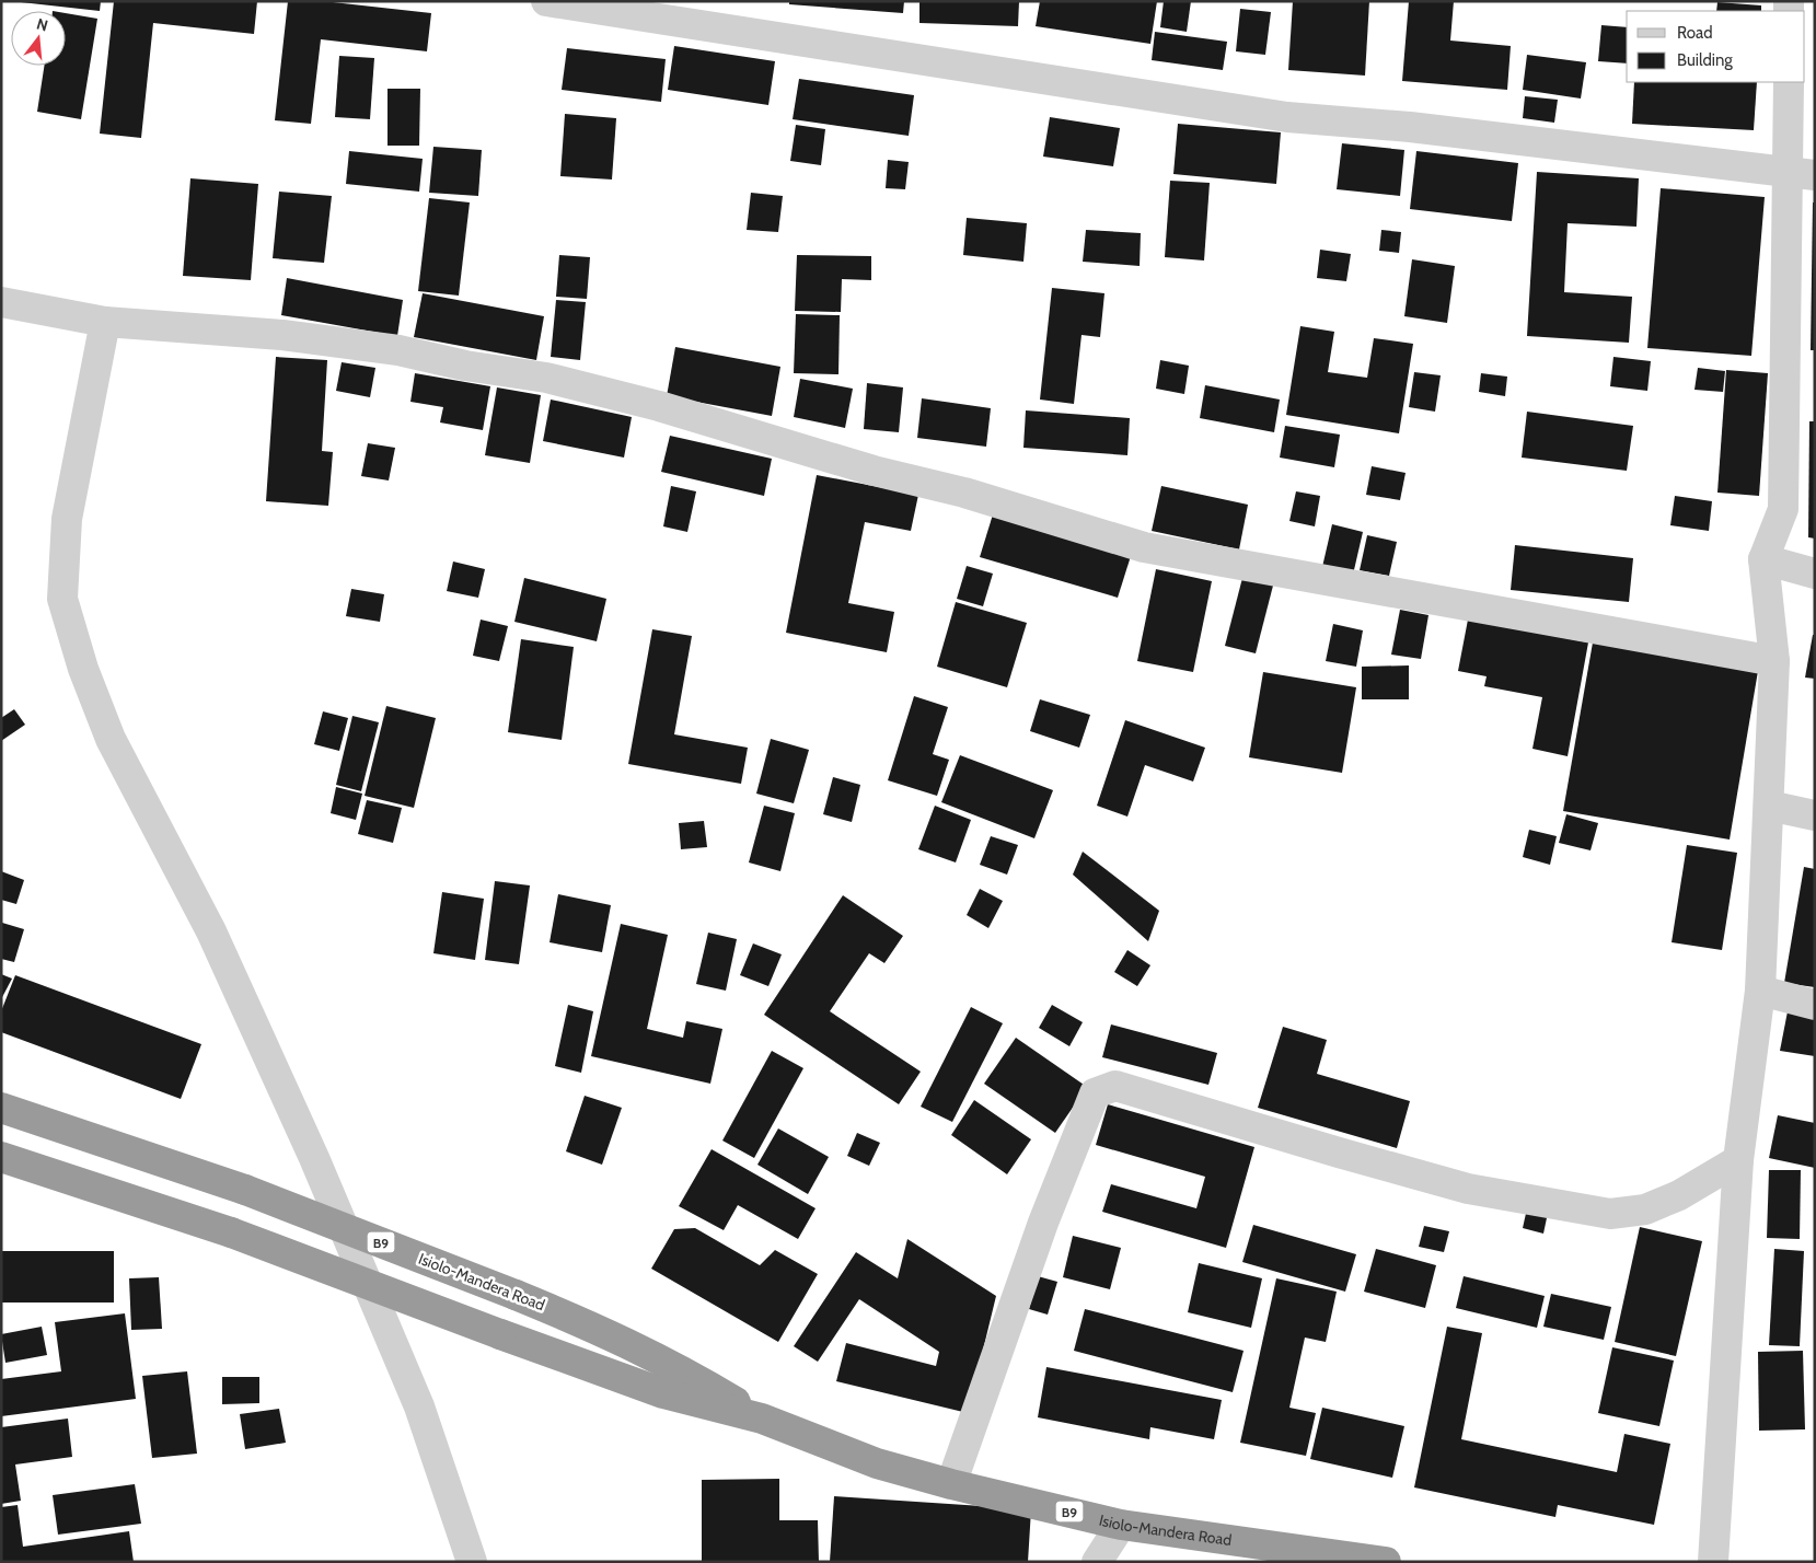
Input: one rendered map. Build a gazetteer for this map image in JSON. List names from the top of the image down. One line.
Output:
{"streets":{"highway":["B9","Isiolo-Mandera Road"]},"legend":["Road","Building"],"north":"top"}
